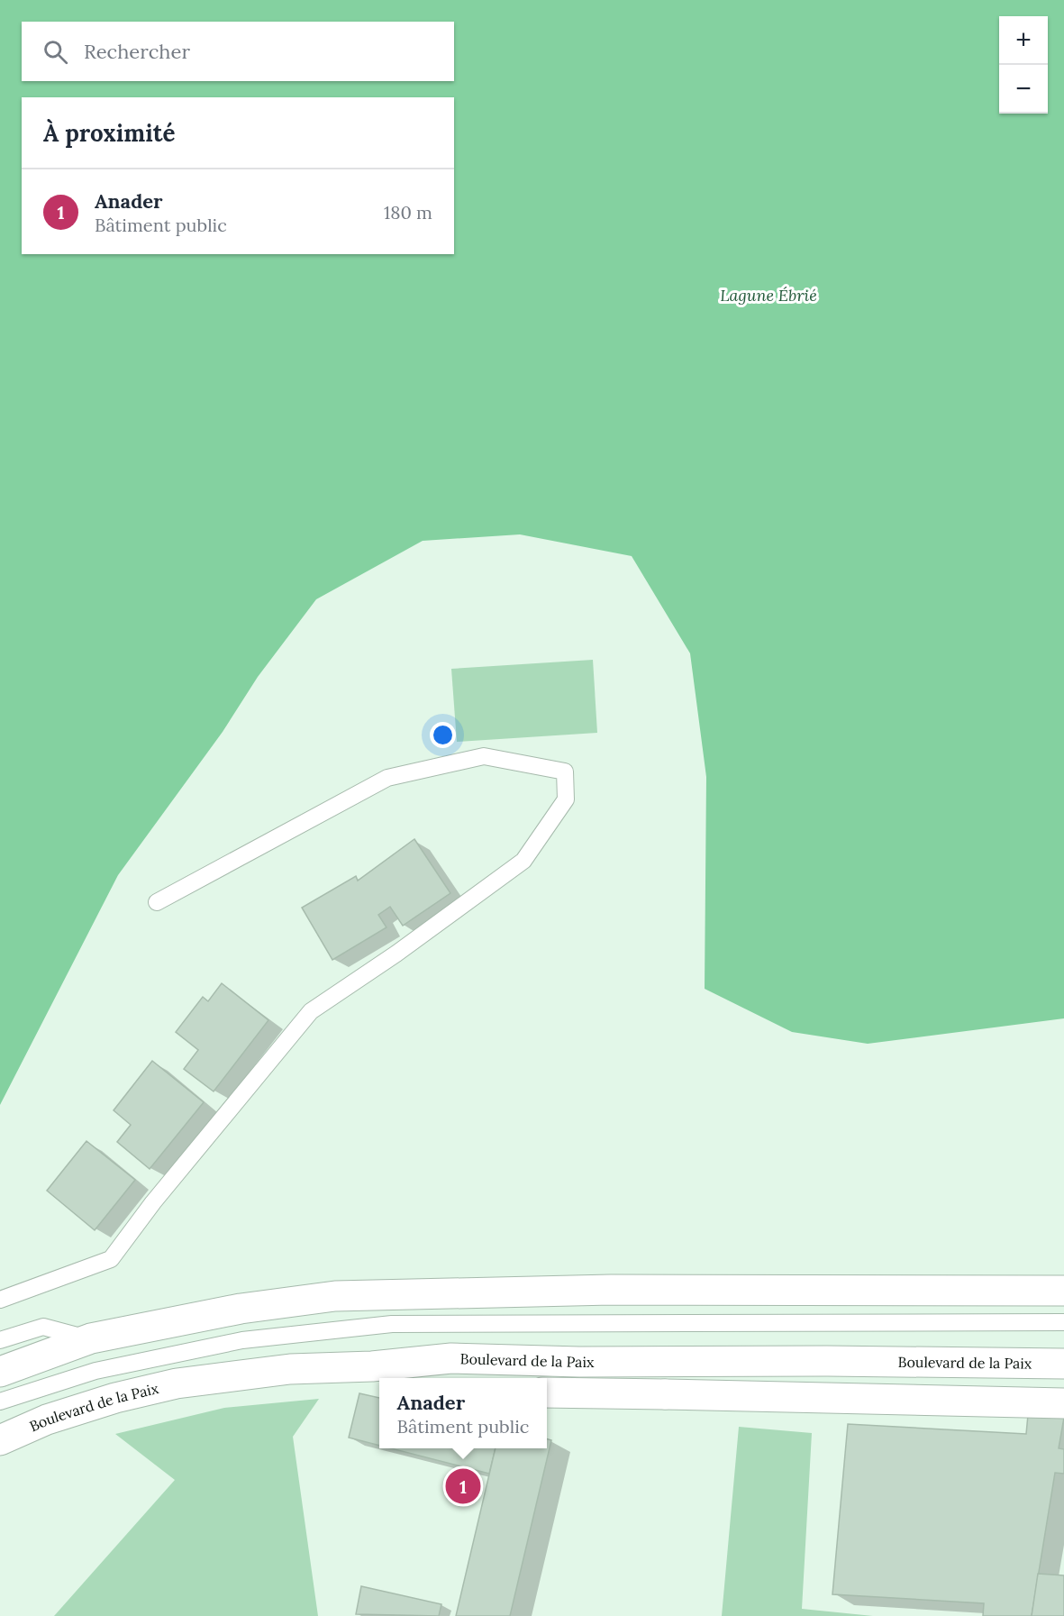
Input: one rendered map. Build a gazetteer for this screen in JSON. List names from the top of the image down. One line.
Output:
{"streets":{"main road":["Boulevard de la Paix"]},"water":["Lagune Ébrié"],"page":{"map_buttons":["+","−"],"search":"Rechercher","heading":"À proximité","list":[{"mark":"1","name":"Anader","note":"Bâtiment public","value":"180 m"}],"popup":["Anader","Bâtiment public"],"pins":"1"}}
